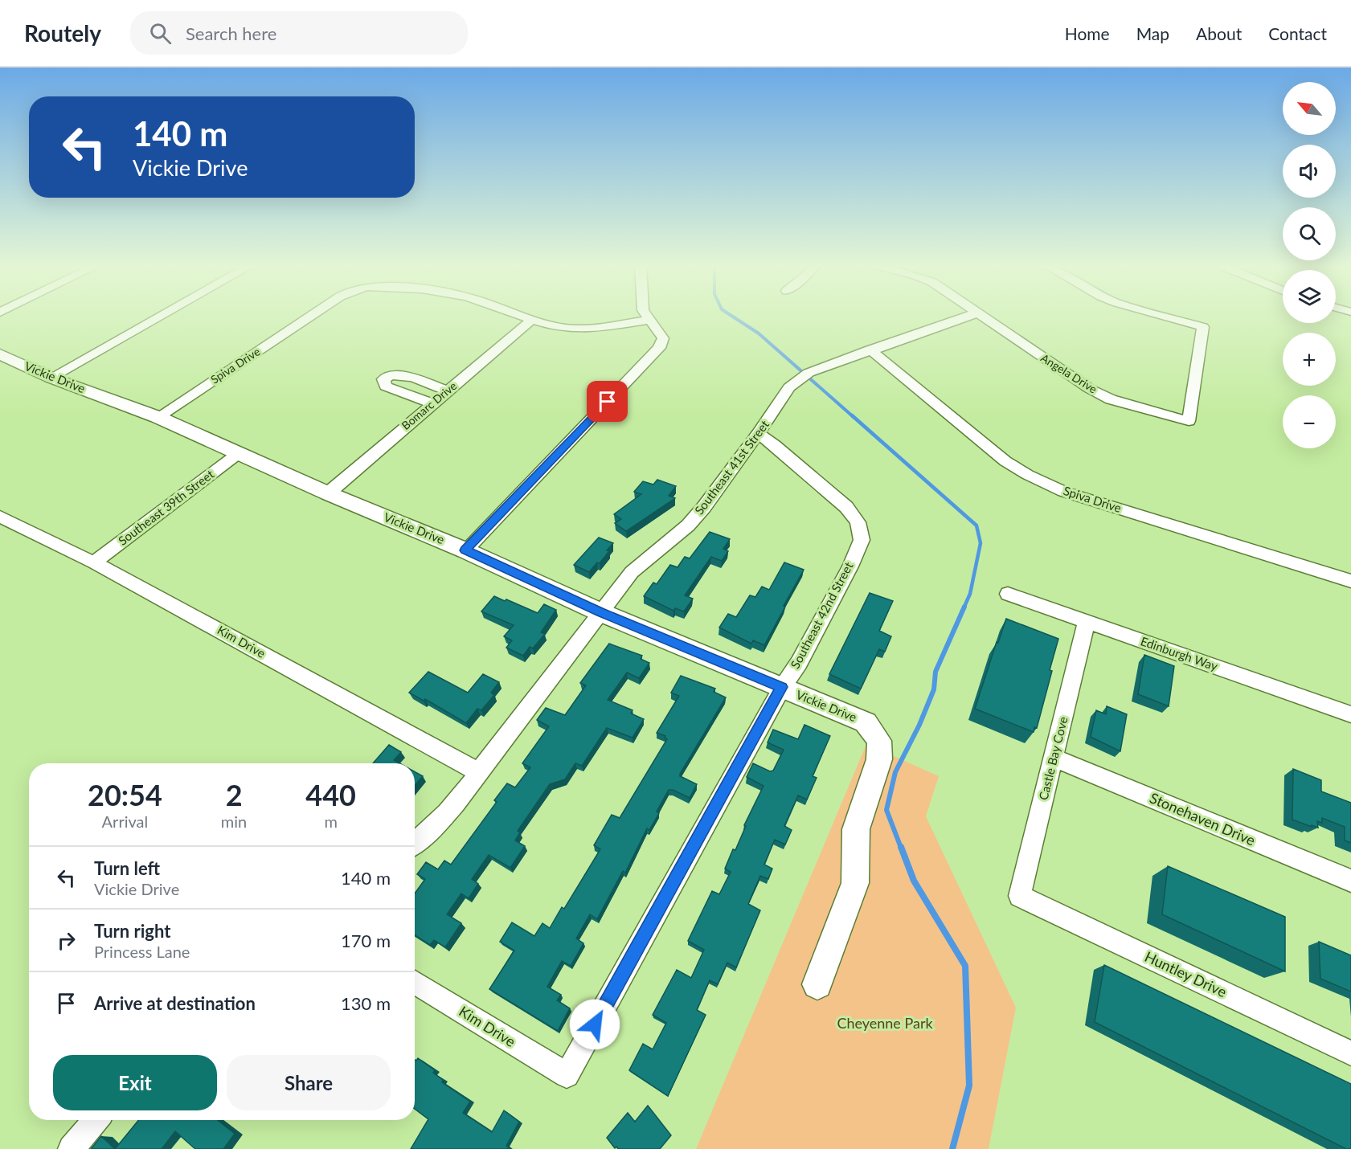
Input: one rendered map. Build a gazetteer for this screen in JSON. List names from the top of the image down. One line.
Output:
{"streets":{"street":["Spiva Drive","Angela Drive","Vickie Drive","Bomarc Drive","Southeast 41st Street","Southeast 39th Street","Southeast 42nd Street","Kim Drive","Edinburgh Way","Castle Bay Cove","Stonehaven Drive","Huntley Drive"]},"crossings":[["Spiva Drive","Vickie Drive"],["Spiva Drive","Bomarc Drive"],["Spiva Drive","Southeast 41st Street"],["Vickie Drive","Bomarc Drive"],["Vickie Drive","Southeast 41st Street"],["Vickie Drive","Southeast 39th Street"],["Vickie Drive","Southeast 42nd Street"],["Southeast 41st Street","Southeast 42nd Street"],["Southeast 41st Street","Kim Drive"],["Southeast 39th Street","Kim Drive"],["Southeast 42nd Street","Kim Drive"],["Edinburgh Way","Castle Bay Cove"],["Castle Bay Cove","Stonehaven Drive"],["Castle Bay Cove","Huntley Drive"]],"parks":["Cheyenne Park"],"north":"top left","page":{"header":"Routely","search":"Search here","nav":["Home","Map","About","Contact"],"map_buttons":["+","−"],"turn":["140 m","Vickie Drive"],"eta":["20:54","Arrival","2","min","440","m"],"list":[{"name":"Turn left","note":"Vickie Drive","value":"140 m"},{"name":"Turn right","note":"Princess Lane","value":"170 m"},{"name":"Arrive at destination","value":"130 m"}],"buttons":["Exit","Share"]}}
